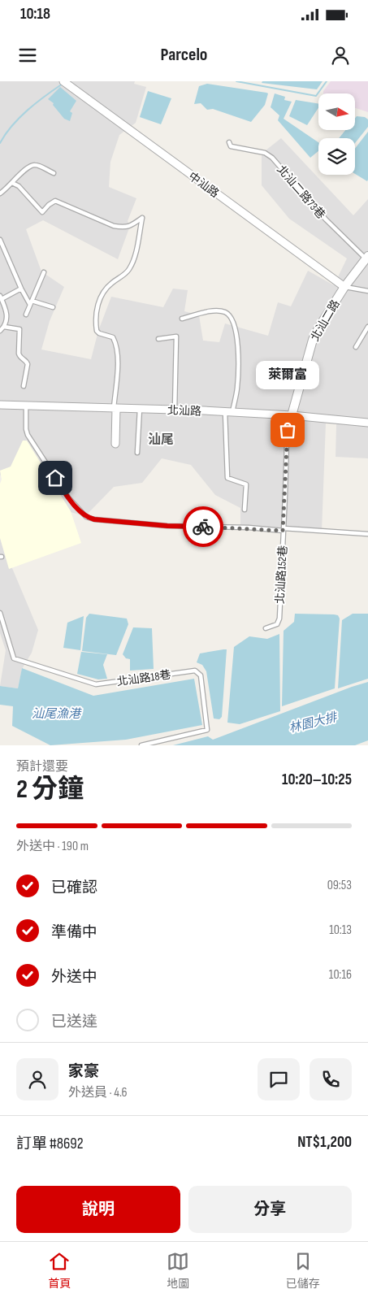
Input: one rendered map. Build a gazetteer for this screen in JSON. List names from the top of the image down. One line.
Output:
{"streets":{"street":["中汕路","北汕二路","北汕路"],"lane":["北汕二路73巷","北汕路152巷","北汕路18巷"]},"crossings":[["中汕路","北汕二路"],["北汕二路73巷","北汕二路"],["北汕二路","北汕路"],["北汕二路","北汕路152巷"],["北汕路","北汕路152巷"]],"districts":["汕尾"],"water":["汕尾漁港","林園大排"],"places":["萊爾富"],"north":"right","page":{"status":"10:18","header":"Parcelo","bubble":"萊爾富","heading":["2 分鐘","預計還要","10:20–10:25"],"panel":["家豪","外送員 · 4.6","訂單 #8692","NT$1,200"],"bar":"外送中 · 190 m","list":[["已確認","09:53"],["準備中","10:13"],["外送中","10:16"],"已送達"],"buttons":["說明","分享"],"tabs":["首頁","地圖","已儲存"]}}
